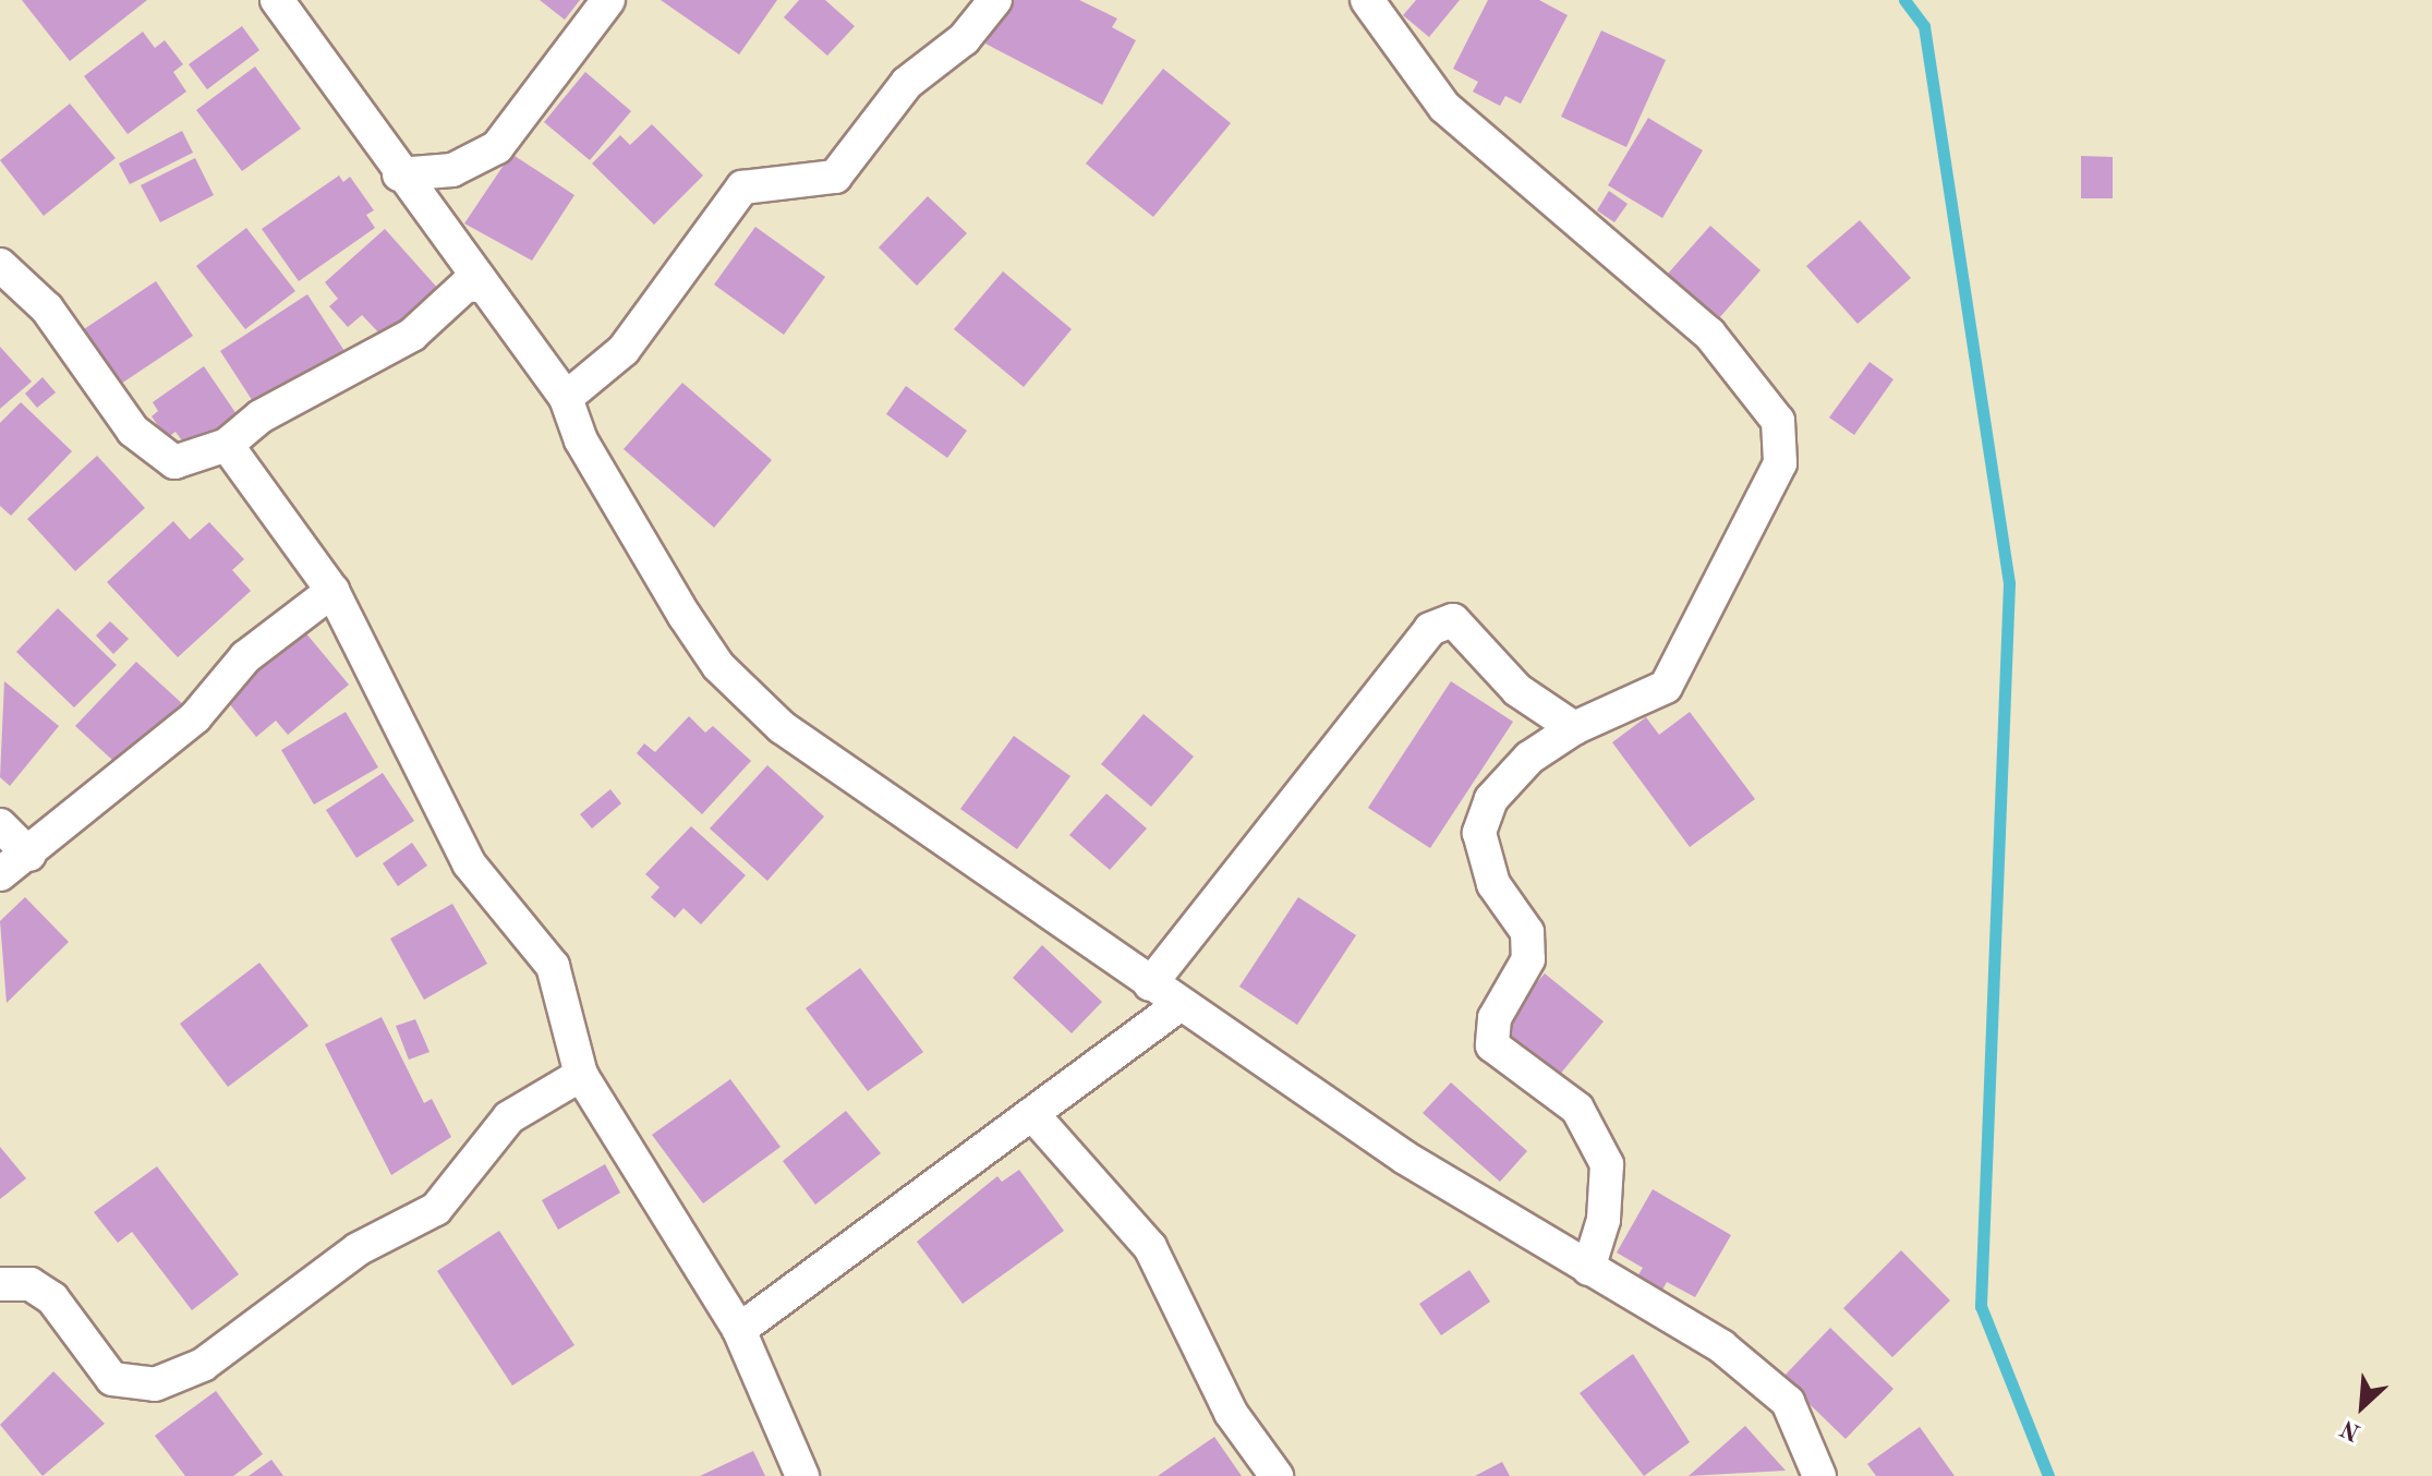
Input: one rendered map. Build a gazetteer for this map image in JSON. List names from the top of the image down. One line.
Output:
{"north":"bottom left"}
